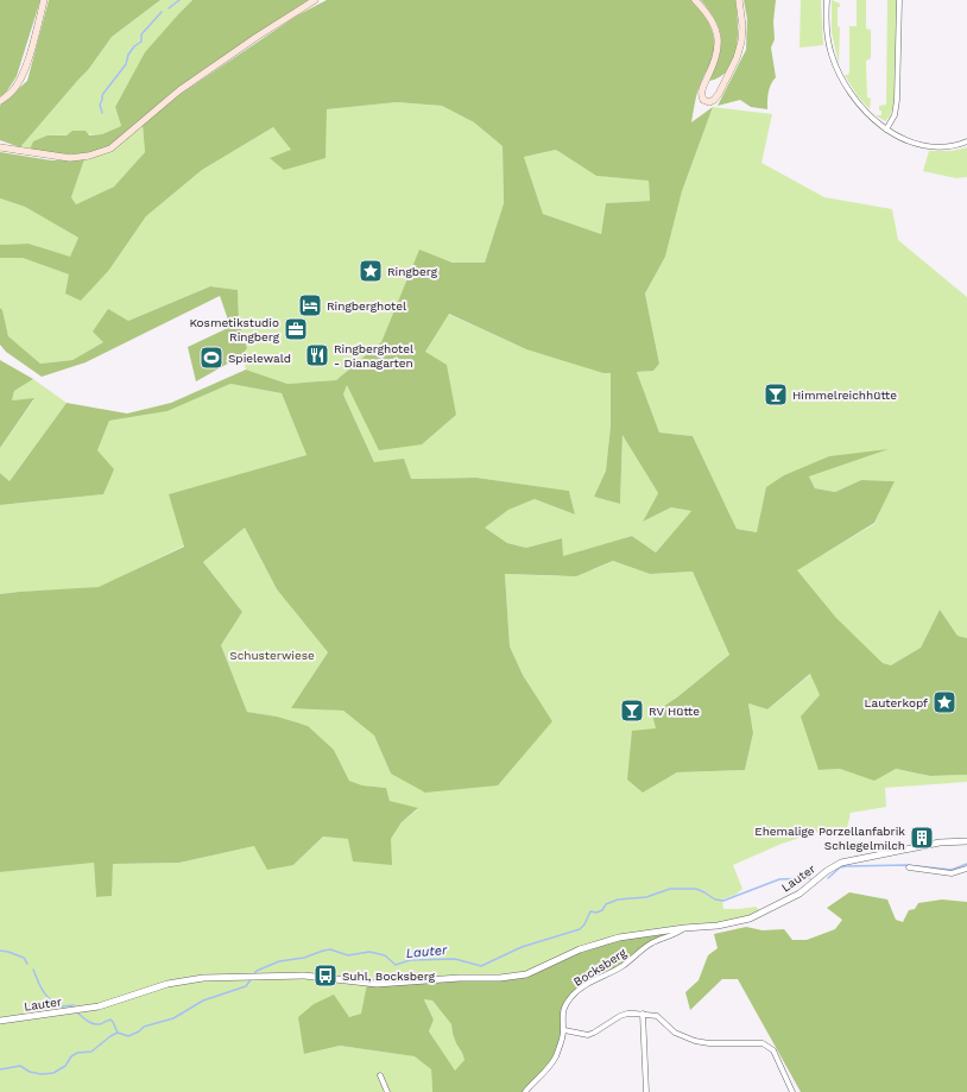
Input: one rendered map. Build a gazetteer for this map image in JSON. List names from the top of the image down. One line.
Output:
{"streets":{"street":["Lauter","Bocksberg"]},"crossings":[["Lauter","Bocksberg"]],"water":["Lauter"],"parks":["Schusterwiese"],"places":{"place":["Ringberg","Lauterkopf"],"hotel":["Ringberghotel"],"office":["Kosmetikstudio Ringberg"],"restaurant":["Ringberghotel - Dianagarten"],"sports":["Spielewald"],"bar":["Himmelreichhütte","RV Hütte"],"building":["Ehemalige Porzellanfabrik Schlegelmilch"],"bus stop":["Suhl, Bocksberg"]}}
